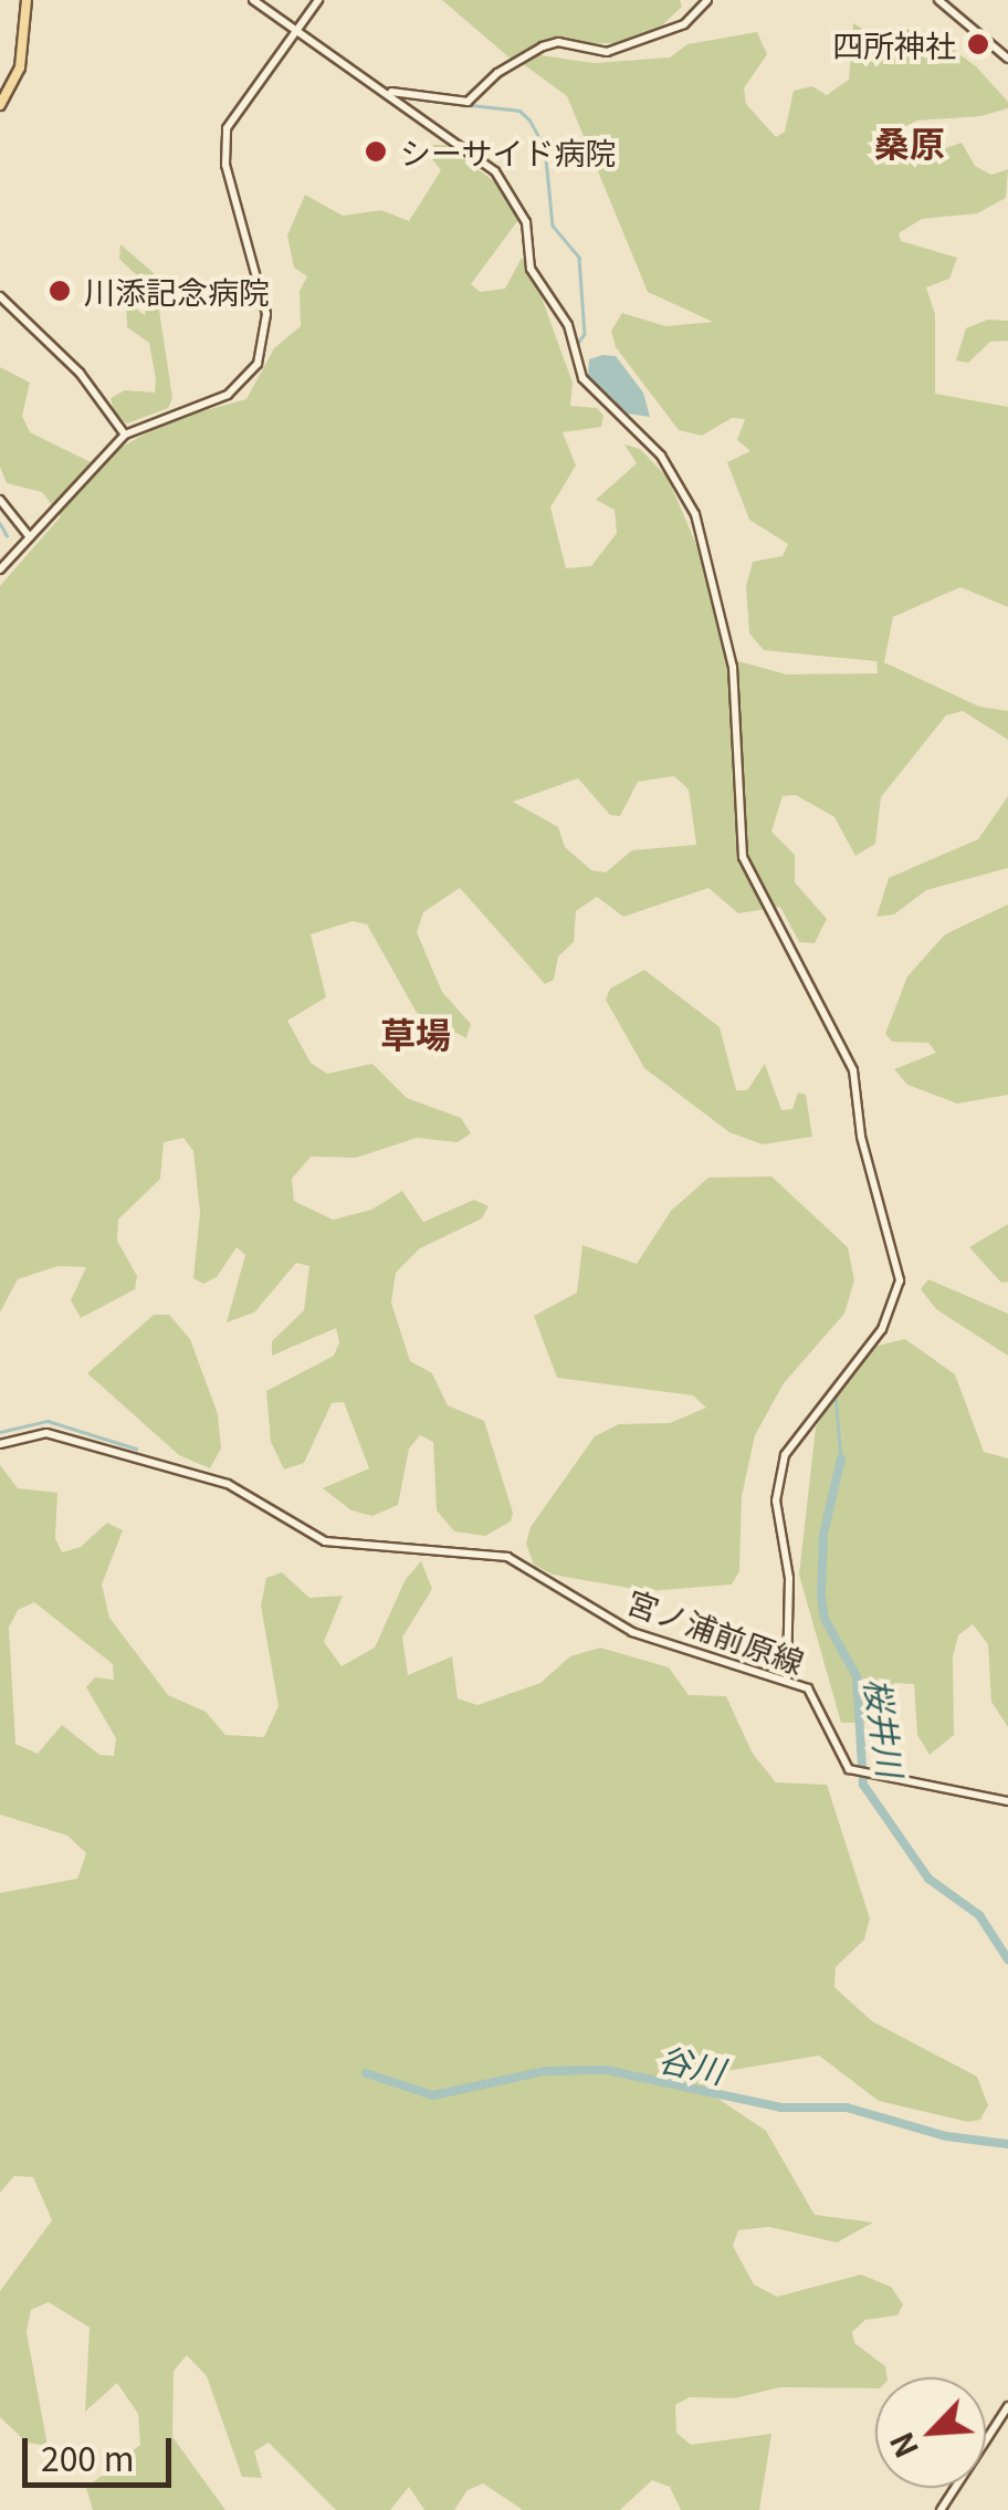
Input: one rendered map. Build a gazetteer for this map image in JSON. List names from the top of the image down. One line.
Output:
{"streets":{"street":["宮ノ浦前原線"]},"districts":["桑原","草場"],"water":["桜井川","谷川"],"places":["四所神社","シーサイド病院","川添記念病院"],"scale_bar":"200 m","north":"bottom left"}
